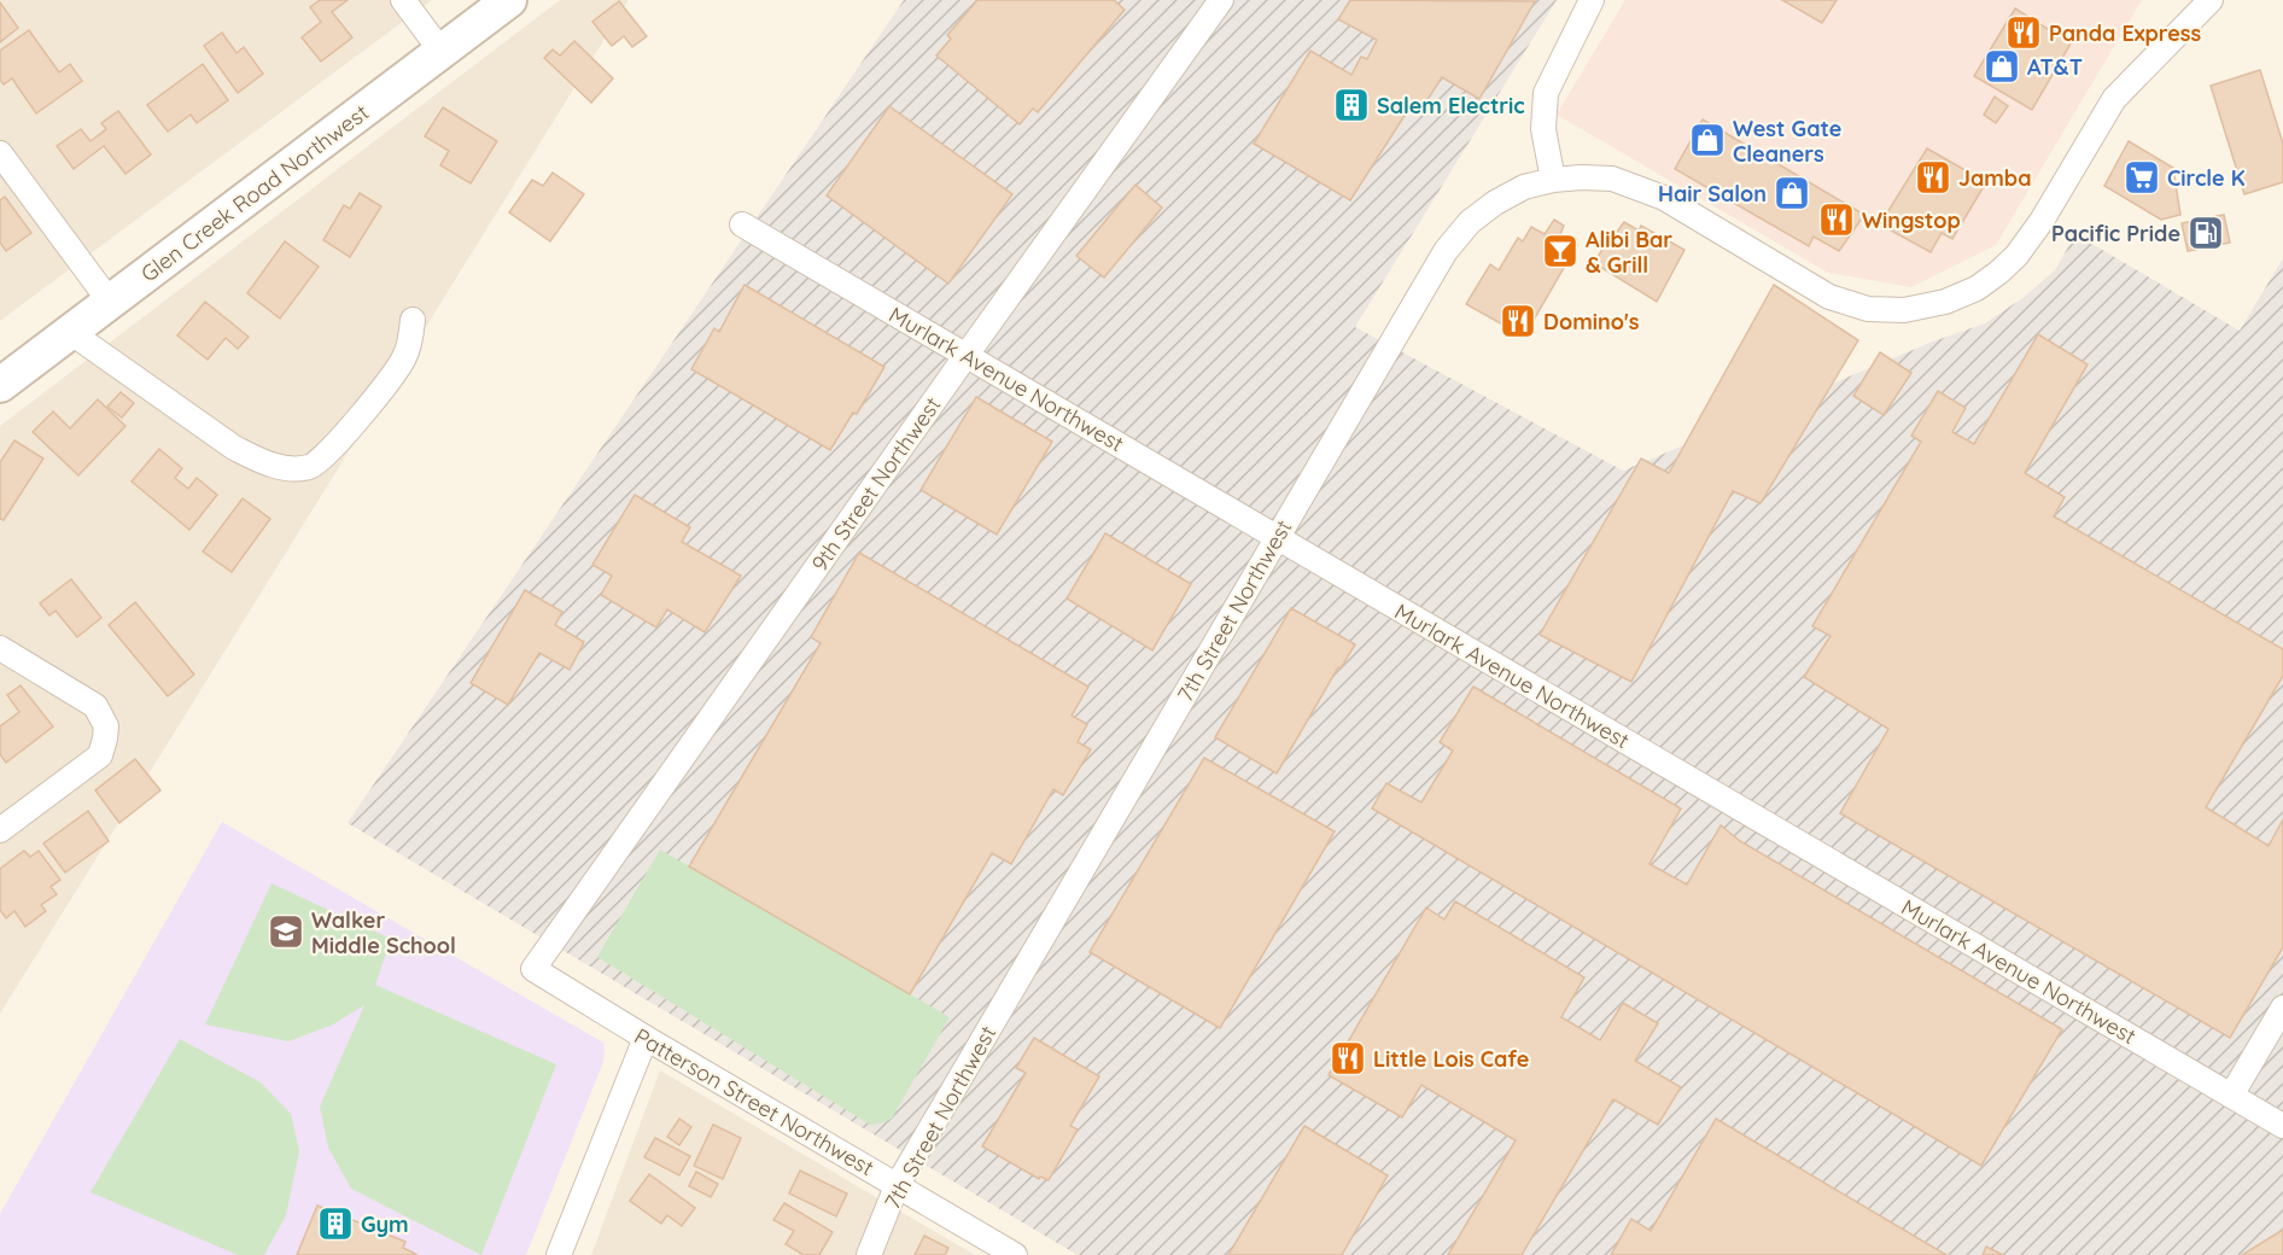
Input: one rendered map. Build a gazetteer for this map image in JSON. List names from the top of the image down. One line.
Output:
{"streets":{"main road":["Glen Creek Road Northwest"],"street":["Murlark Avenue Northwest","9th Street Northwest","7th Street Northwest","Patterson Street Northwest"]},"crossings":[["Murlark Avenue Northwest","9th Street Northwest"],["Murlark Avenue Northwest","7th Street Northwest"],["9th Street Northwest","Patterson Street Northwest"],["7th Street Northwest","Patterson Street Northwest"]],"places":{"restaurant":["Panda Express","Jamba","Wingstop","Domino's","Little Lois Cafe"],"shop":["AT&T","West Gate Cleaners","Hair Salon"],"building":["Salem Electric","Gym"],"supermarket":["Circle K"],"fuel station":["Pacific Pride"],"bar":["Alibi Bar & Grill"],"school or university":["Walker Middle School"]}}
